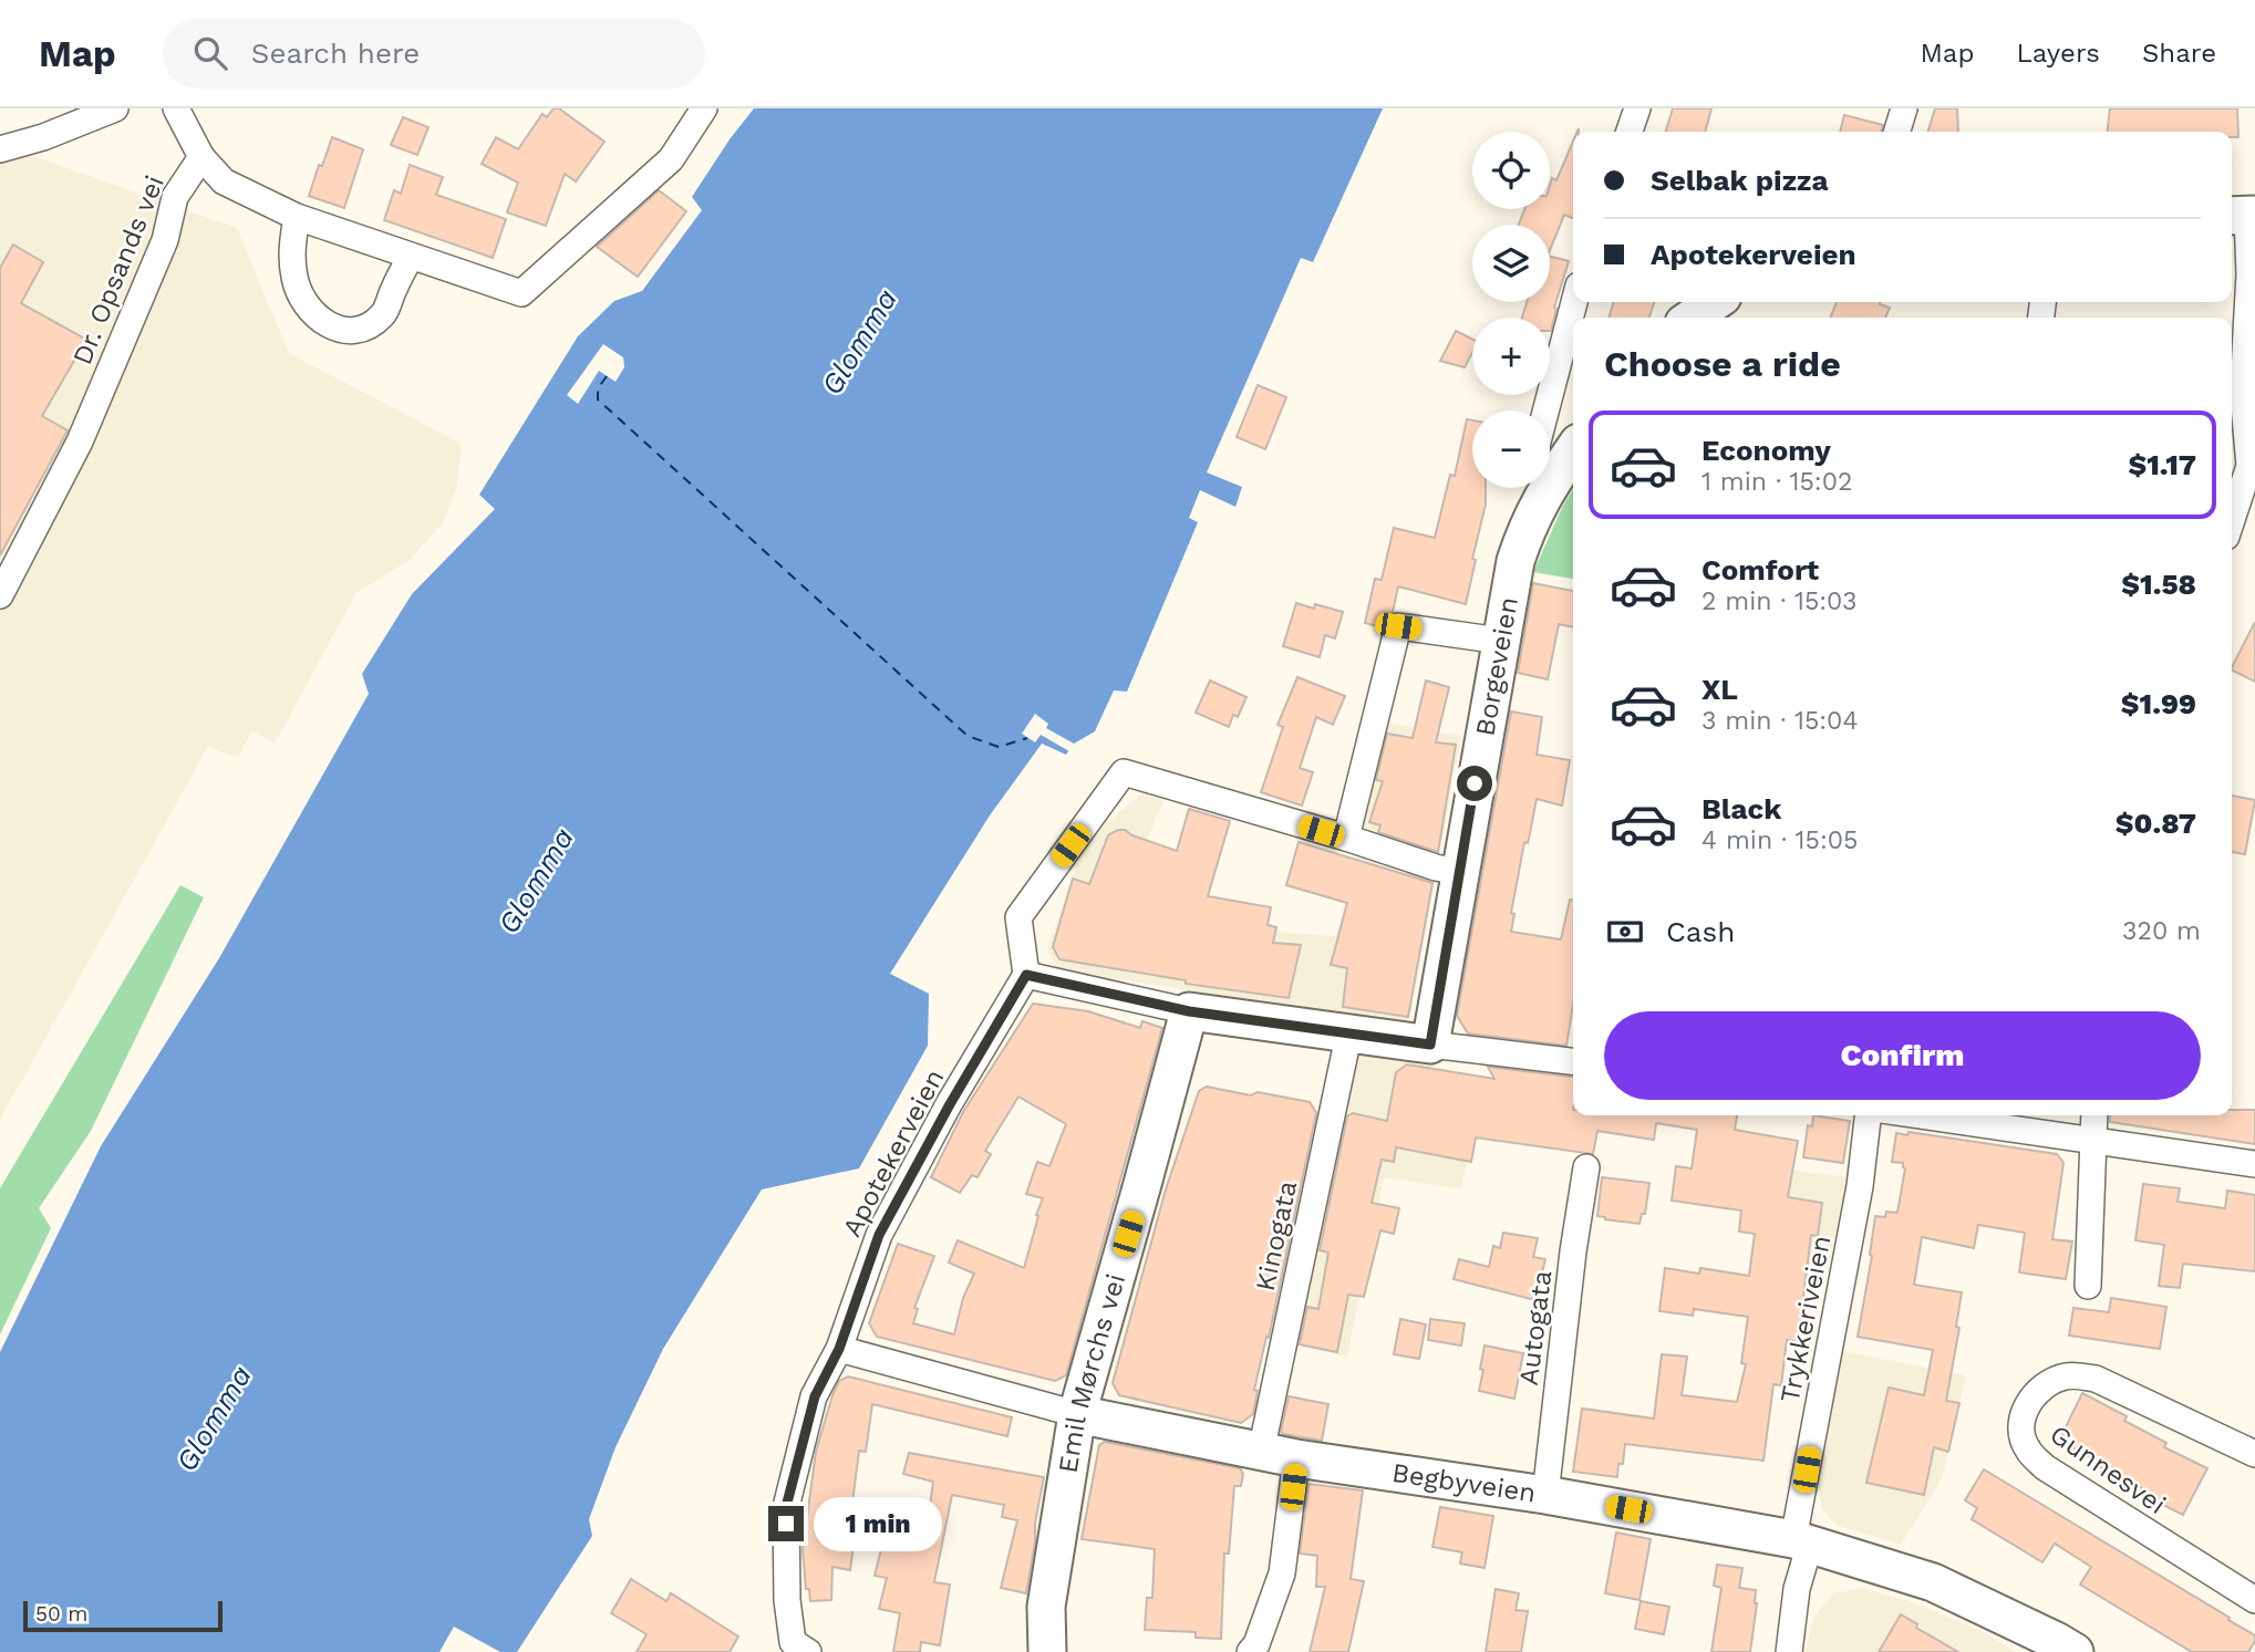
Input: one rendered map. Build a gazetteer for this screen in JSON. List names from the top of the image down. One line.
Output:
{"streets":{"main road":["Borgeveien","Emil Mørchs vei","Begbyveien"],"street":["Dr. Opsands vei","Apotekerveien","Kinogata","Trykkeriveien","Autogata","Gunnesvei"]},"crossings":[["Apotekerveien","Begbyveien"],["Kinogata","Begbyveien"],["Trykkeriveien","Begbyveien"],["Autogata","Begbyveien"],["Emil Mørchs vei","Begbyveien"]],"water":["Glomma"],"scale_bar":"50 m","page":{"header":"Map","search":"Search here","nav":["Map","Layers","Share"],"map_buttons":["+","−"],"banner":["Selbak pizza","Apotekerveien"],"heading":"Choose a ride","list":[{"name":"Economy","note":"1 min · 15:02","value":"$1.17"},{"name":"Comfort","note":"2 min · 15:03","value":"$1.58"},{"name":"XL","note":"3 min · 15:04","value":"$1.99"},{"name":"Black","note":"4 min · 15:05","value":"$0.87"}],"pay":["Cash","320 m"],"buttons":"Confirm","bubble":"1 min","scale":"50 m"}}
